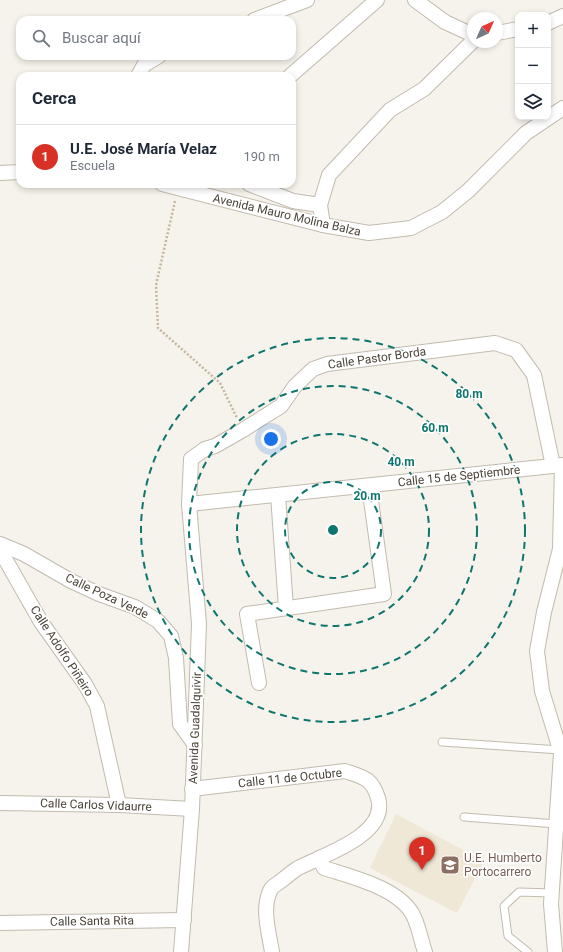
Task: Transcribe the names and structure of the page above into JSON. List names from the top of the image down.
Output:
{
  "streets": {
    "street": [
      "Avenida Mauro Molina Balza",
      "Calle Pastor Borda",
      "Calle 15 de Septiembre",
      "Calle Poza Verde",
      "Calle Adolfo Piñeiro",
      "Avenida Guadalquivir",
      "Calle 11 de Octubre",
      "Calle Carlos Vidaurre",
      "Calle Santa Rita"
    ]
  },
  "crossings": [
    ["Calle Pastor Borda", "Calle 15 de Septiembre"],
    ["Calle Pastor Borda", "Avenida Guadalquivir"],
    ["Calle 15 de Septiembre", "Avenida Guadalquivir"],
    ["Calle Poza Verde", "Avenida Guadalquivir"],
    ["Calle Adolfo Piñeiro", "Calle Carlos Vidaurre"],
    ["Avenida Guadalquivir", "Calle 11 de Octubre"],
    ["Avenida Guadalquivir", "Calle Carlos Vidaurre"],
    ["Avenida Guadalquivir", "Calle Santa Rita"]
  ],
  "places": {
    "school or university": ["U.E. Humberto Portocarrero"]
  },
  "north": "top right",
  "page": {
    "map_buttons": ["+", "−"],
    "search": "Buscar aquí",
    "heading": "Cerca",
    "list": [
      {
        "mark": "1",
        "name": "U.E. José María Velaz",
        "note": "Escuela",
        "value": "190 m"
      }
    ],
    "pins": "1"
  },
  "rings": [
    "80 m",
    "60 m",
    "40 m",
    "20 m"
  ]
}
